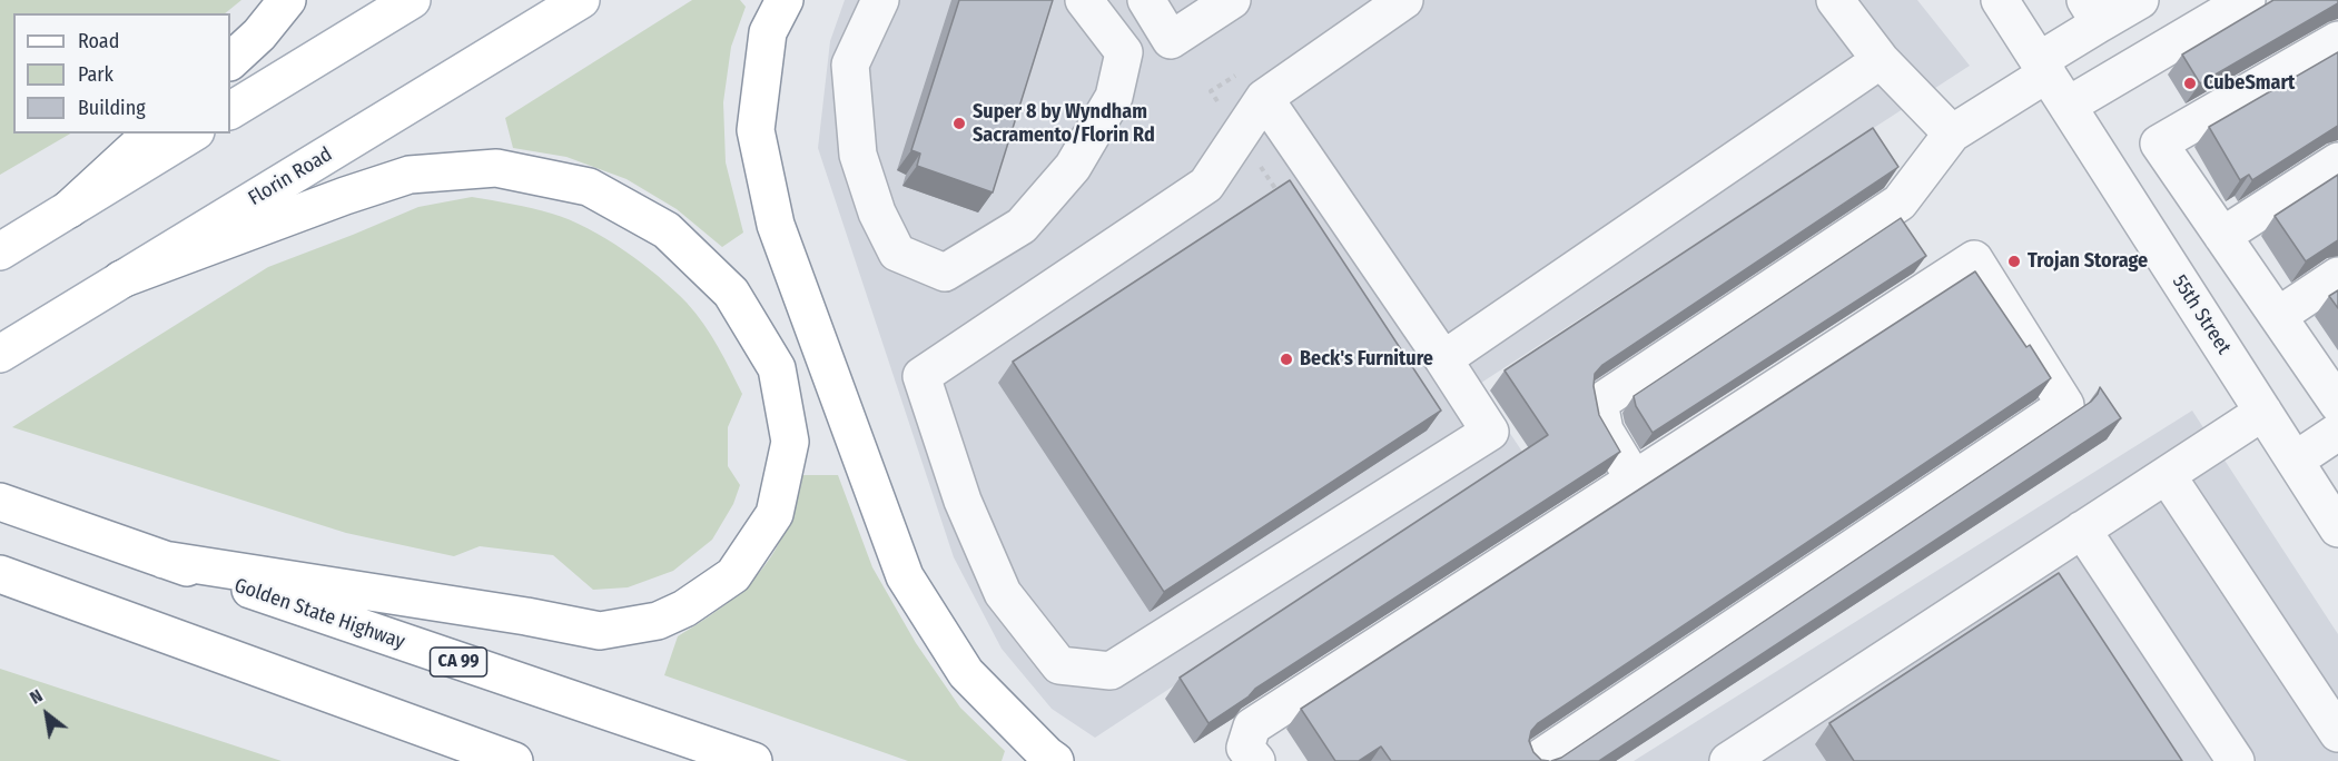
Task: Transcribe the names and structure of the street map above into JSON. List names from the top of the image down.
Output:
{
  "streets": {
    "main road": ["Florin Road", "Golden State Highway", "CA 99"],
    "street": ["55th Street"]
  },
  "places": [
    "CubeSmart",
    "Super 8 by Wyndham Sacramento/Florin Rd",
    "Trojan Storage",
    "Beck's Furniture"
  ],
  "legend": ["Road", "Park", "Building"],
  "north": "top left"
}
